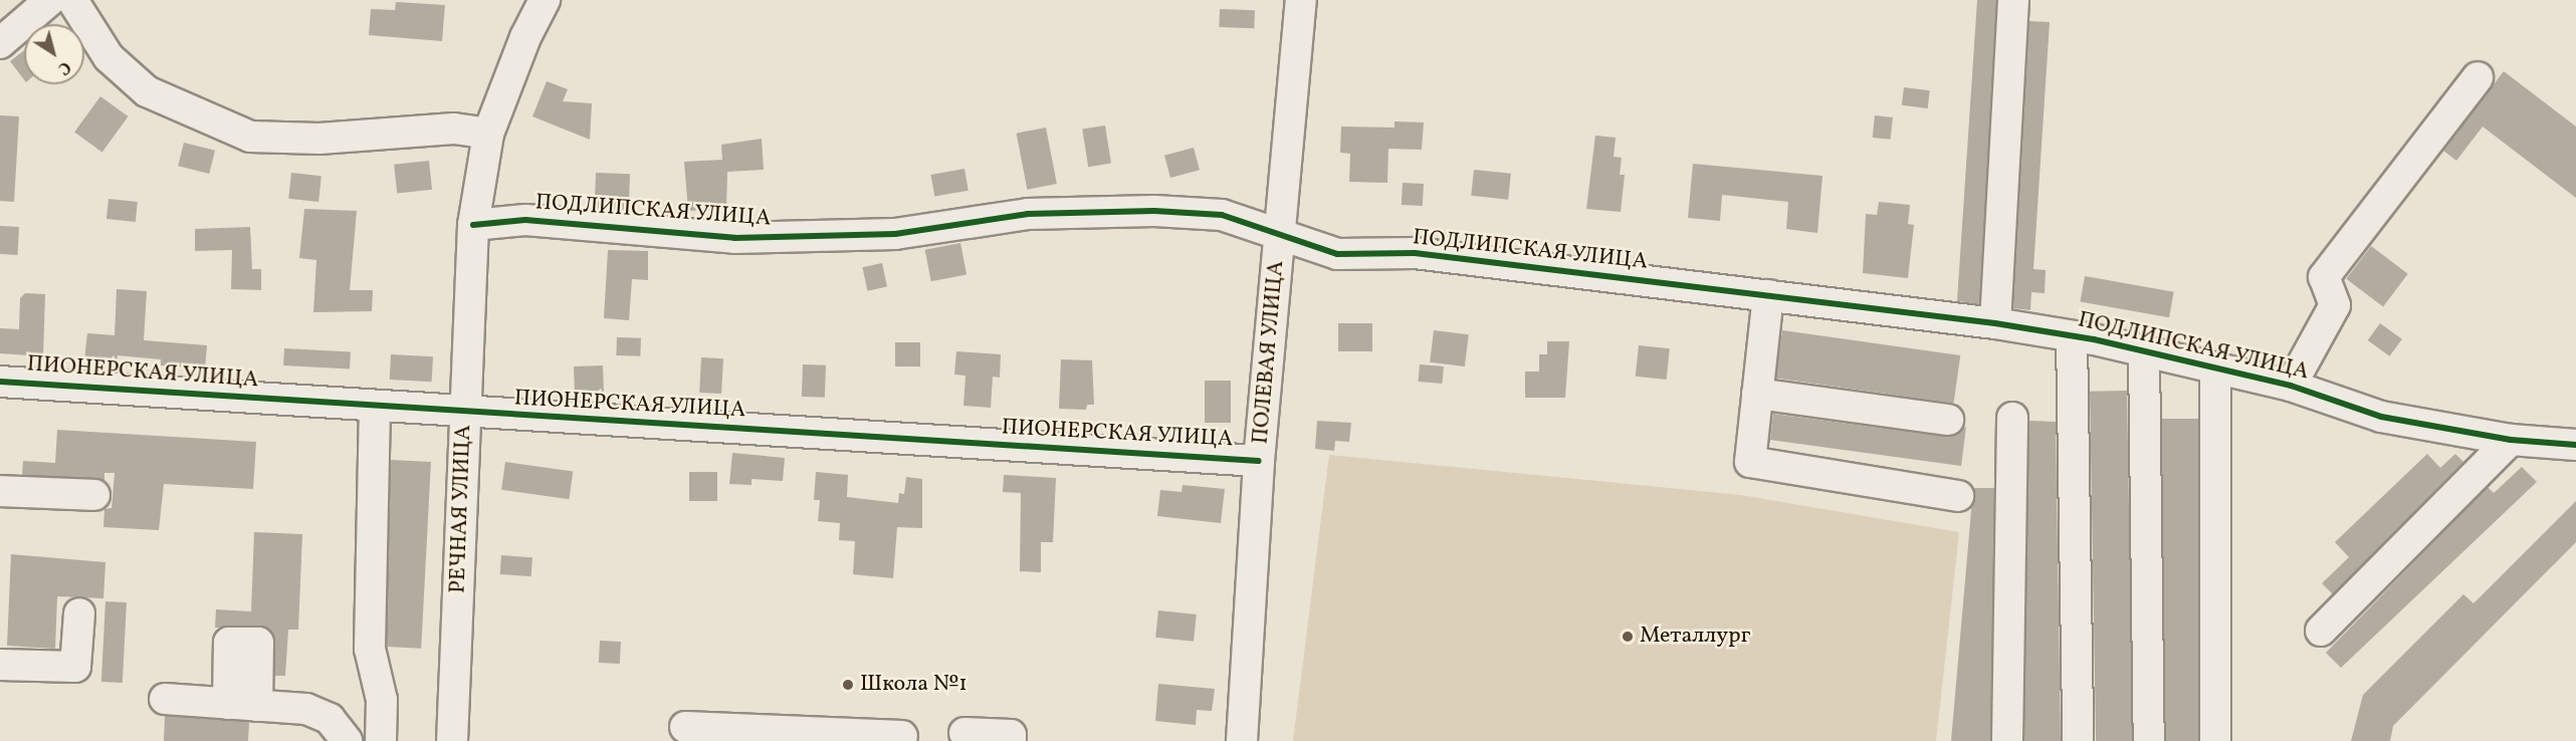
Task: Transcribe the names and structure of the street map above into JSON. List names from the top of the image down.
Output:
{
  "streets": {
    "street": [
      "ПОДЛИПСКАЯ УЛИЦА",
      "ПОЛЕВАЯ УЛИЦА",
      "ПИОНЕРСКАЯ УЛИЦА",
      "РЕЧНАЯ УЛИЦА"
    ]
  },
  "crossings": [
    ["ПОДЛИПСКАЯ УЛИЦА", "ПОЛЕВАЯ УЛИЦА"],
    ["ПОДЛИПСКАЯ УЛИЦА", "РЕЧНАЯ УЛИЦА"],
    ["ПОЛЕВАЯ УЛИЦА", "ПИОНЕРСКАЯ УЛИЦА"],
    ["ПИОНЕРСКАЯ УЛИЦА", "РЕЧНАЯ УЛИЦА"]
  ],
  "places": ["Металлург", "Школа №1"],
  "north": "bottom right"
}
